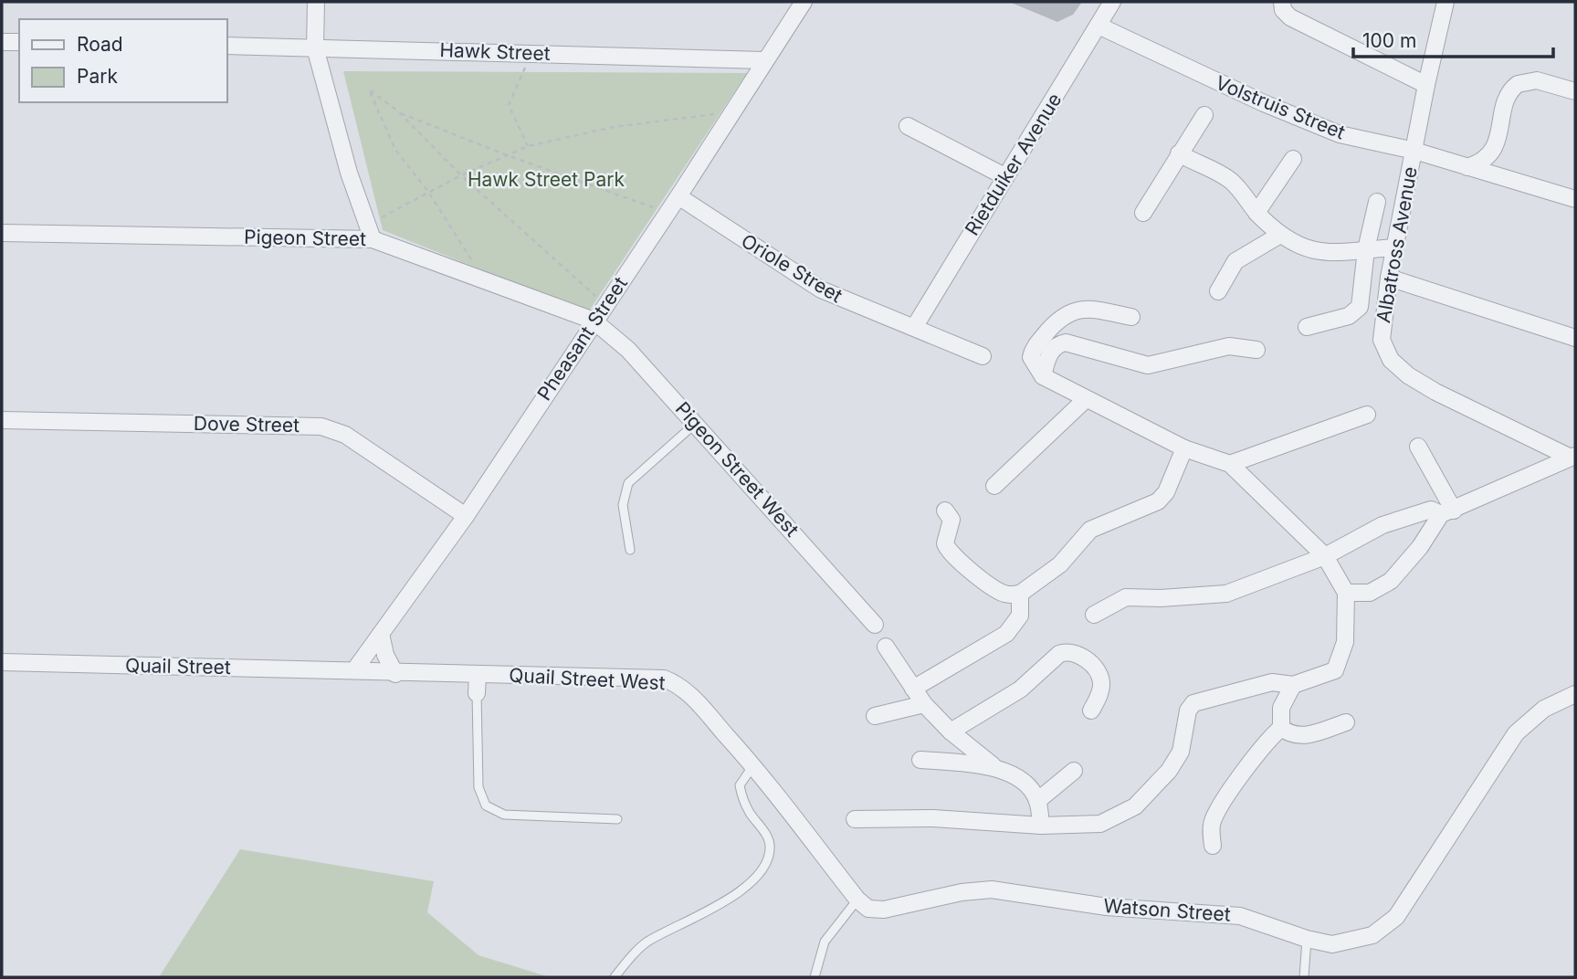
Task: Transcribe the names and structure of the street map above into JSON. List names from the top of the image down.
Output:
{
  "streets": {
    "street": [
      "Hawk Street",
      "Volstruis Street",
      "Rietduiker Avenue",
      "Pigeon Street",
      "Albatross Avenue",
      "Oriole Street",
      "Pheasant Street",
      "Dove Street",
      "Pigeon Street West",
      "Quail Street",
      "Quail Street West",
      "Watson Street"
    ]
  },
  "crossings": [
    ["Hawk Street", "Pheasant Street"],
    ["Volstruis Street", "Rietduiker Avenue"],
    ["Volstruis Street", "Albatross Avenue"],
    ["Rietduiker Avenue", "Oriole Street"],
    ["Pigeon Street", "Pheasant Street"],
    ["Pigeon Street", "Pigeon Street West"],
    ["Oriole Street", "Pheasant Street"],
    ["Pheasant Street", "Dove Street"],
    ["Pheasant Street", "Pigeon Street West"],
    ["Pheasant Street", "Quail Street"],
    ["Pheasant Street", "Quail Street West"],
    ["Quail Street", "Quail Street West"],
    ["Quail Street West", "Watson Street"]
  ],
  "parks": ["Hawk Street Park"],
  "legend": ["Road", "Park"],
  "scale_bar": "100 m"
}
